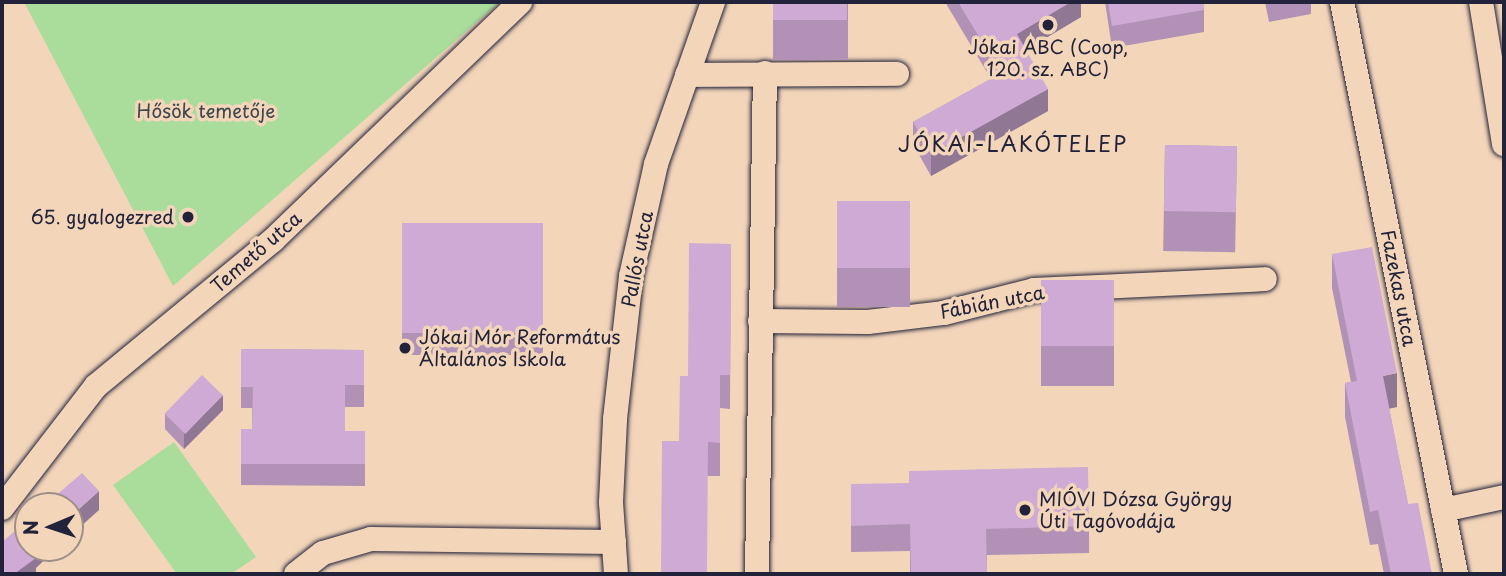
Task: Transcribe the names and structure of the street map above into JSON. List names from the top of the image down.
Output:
{
  "streets": {
    "street": [
      "Temető utca",
      "Pallós utca",
      "Fazekas utca",
      "Fábián utca"
    ]
  },
  "districts": ["JÓKAI-LAKÓTELEP"],
  "parks": ["Hősök temetője"],
  "places": [
    "Jókai ABC (Coop, 120. sz. ABC)",
    "65. gyalogezred",
    "Jókai Mór Református Általános Iskola",
    "MIÓVI Dózsa György Úti Tagóvodája"
  ],
  "north": "left"
}
